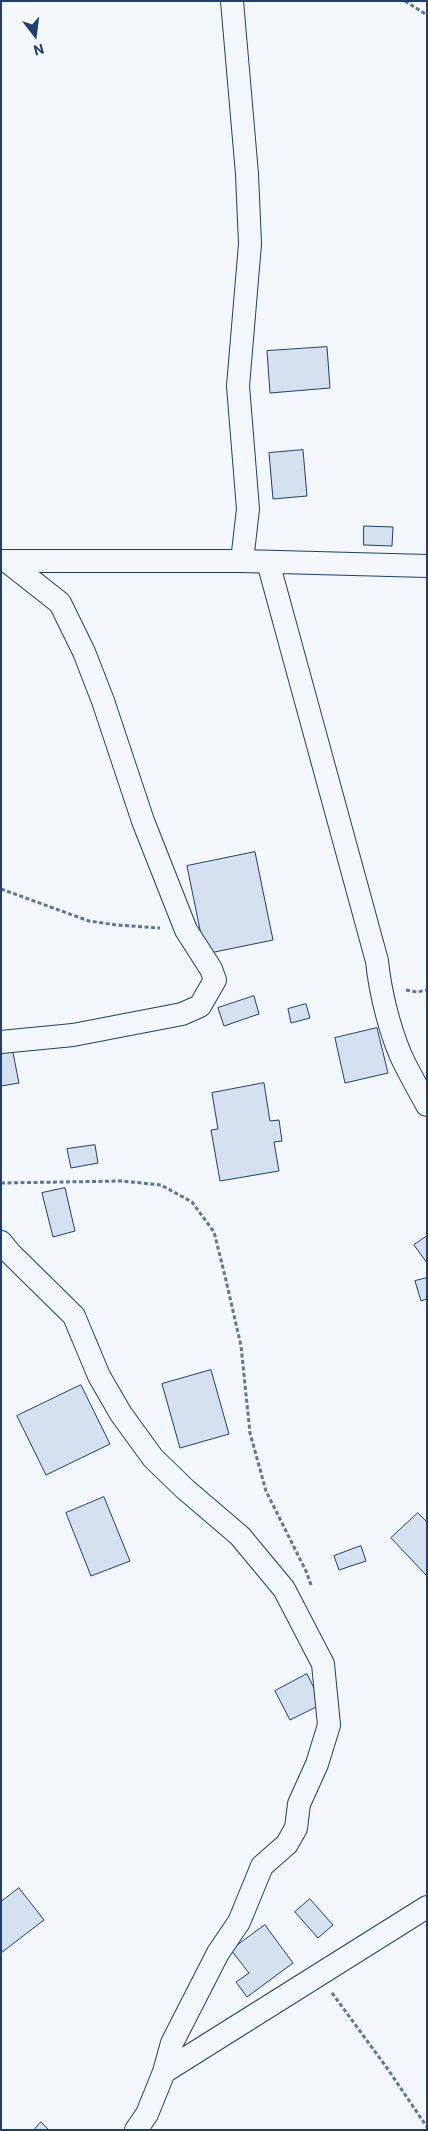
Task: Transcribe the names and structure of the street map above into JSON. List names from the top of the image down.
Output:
{
  "north": "bottom"
}
